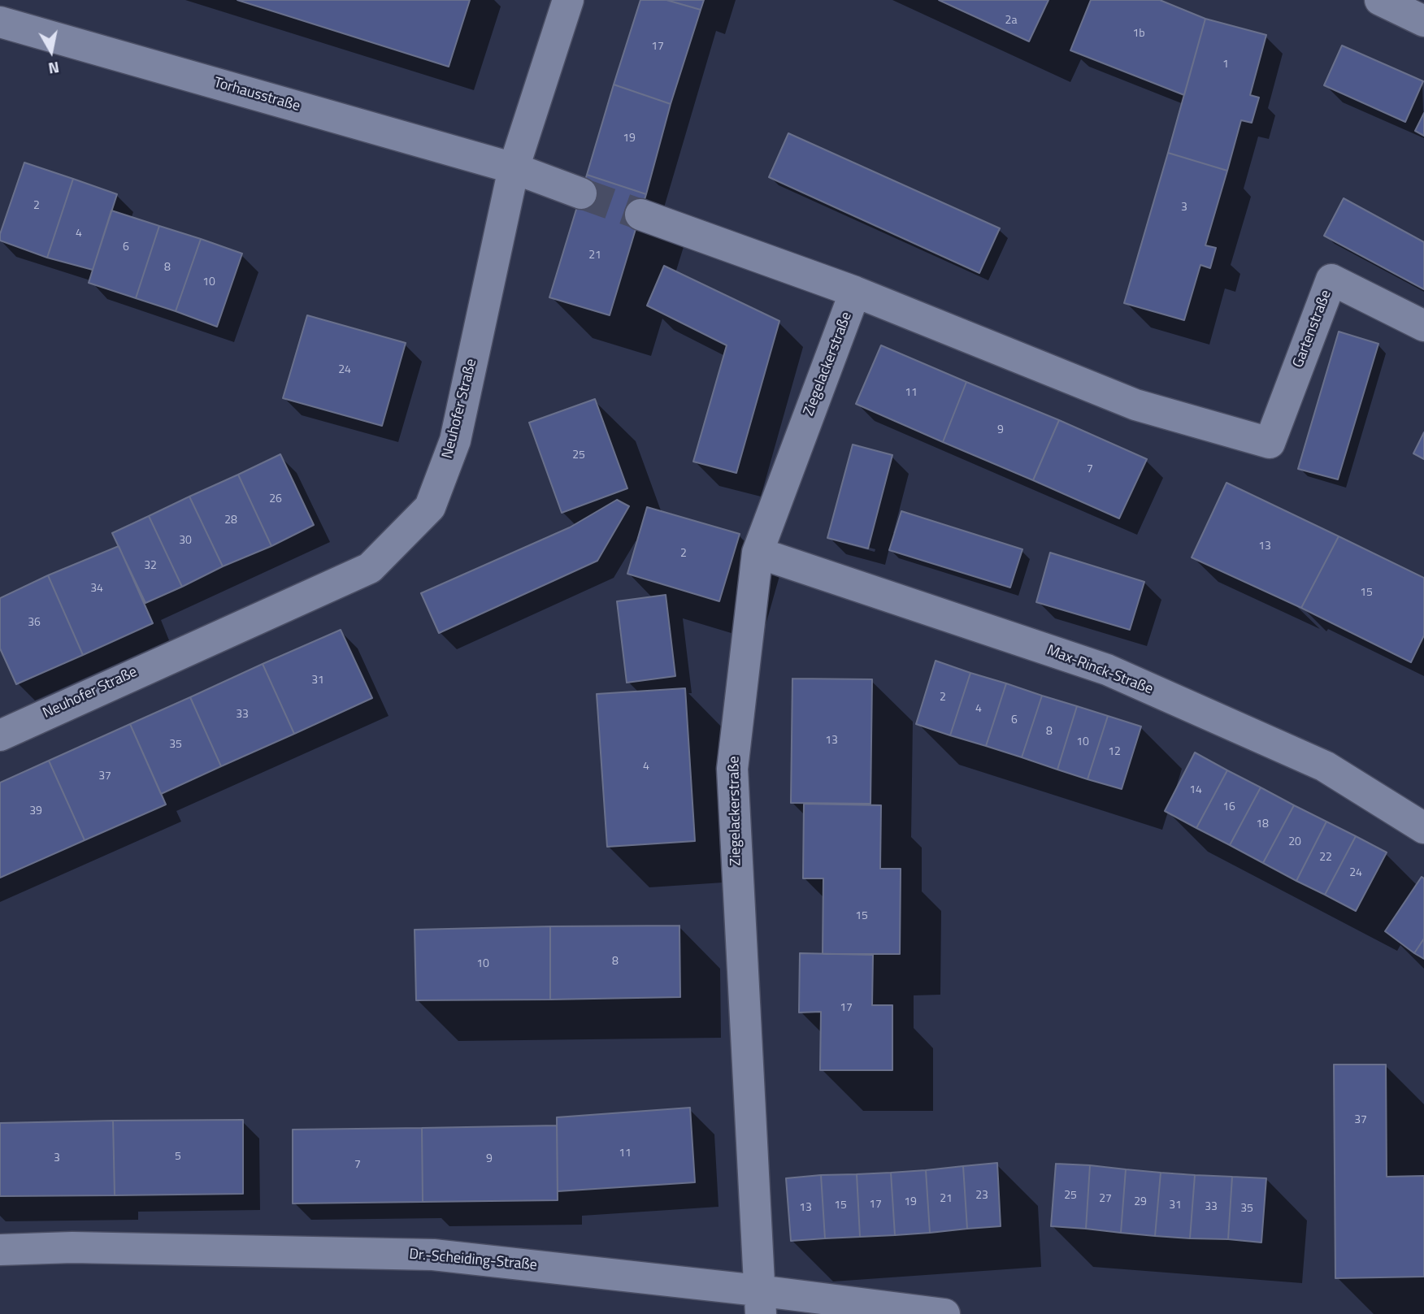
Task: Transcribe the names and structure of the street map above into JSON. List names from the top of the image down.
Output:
{
  "streets": {
    "street": [
      "Torhausstraße",
      "Gartenstraße",
      "Ziegelackerstraße",
      "Neuhofer Straße",
      "Max-Rinck-Straße",
      "Dr.-Scheiding-Straße"
    ]
  },
  "crossings": [
    ["Torhausstraße", "Neuhofer Straße"],
    ["Gartenstraße", "Ziegelackerstraße"],
    ["Ziegelackerstraße", "Max-Rinck-Straße"],
    ["Ziegelackerstraße", "Dr.-Scheiding-Straße"]
  ],
  "house_numbers": [
    "2a",
    "1b",
    "17",
    "1",
    "19",
    "2",
    "3",
    "4",
    "6",
    "21",
    "8",
    "10",
    "24",
    "11",
    "9",
    "25",
    "7",
    "26",
    "28",
    "30",
    "13",
    "2",
    "32",
    "34",
    "15",
    "36",
    "31",
    "2",
    "4",
    "33",
    "6",
    "8",
    "13",
    "10",
    "35",
    "12",
    "4",
    "37",
    "14",
    "16",
    "39",
    "18",
    "20",
    "22",
    "24",
    "15",
    "8",
    "10",
    "17",
    "37",
    "11",
    "5",
    "3",
    "9",
    "7",
    "23",
    "25",
    "21",
    "27",
    "19",
    "29",
    "17",
    "15",
    "31",
    "33",
    "13",
    "35"
  ],
  "north": "bottom"
}
